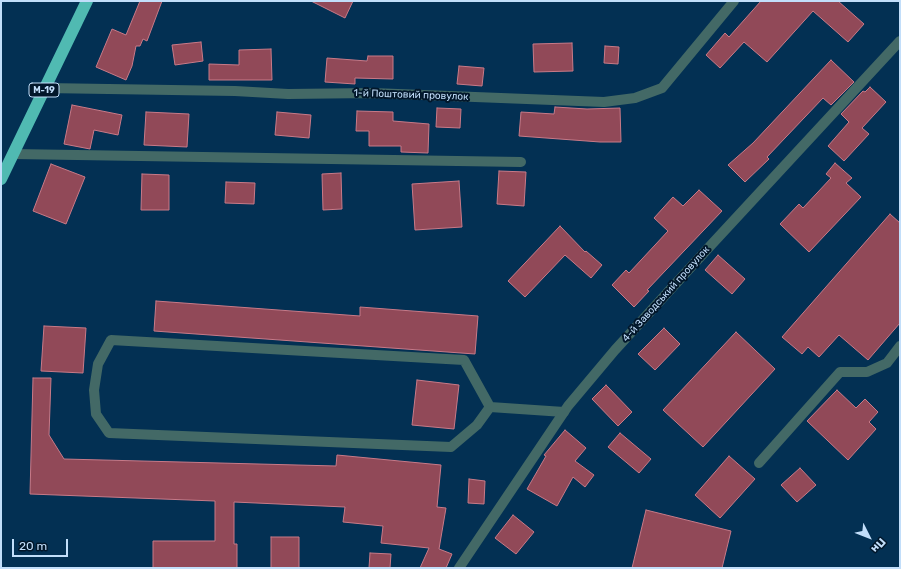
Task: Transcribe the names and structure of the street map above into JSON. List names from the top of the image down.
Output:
{
  "streets": {
    "highway": ["М-19"],
    "street": ["1-й Поштовий провулок", "4-й Заводський провулок"]
  },
  "crossings": [
    ["М-19", "1-й Поштовий провулок"]
  ],
  "scale_bar": "20 m",
  "north": "bottom right"
}
